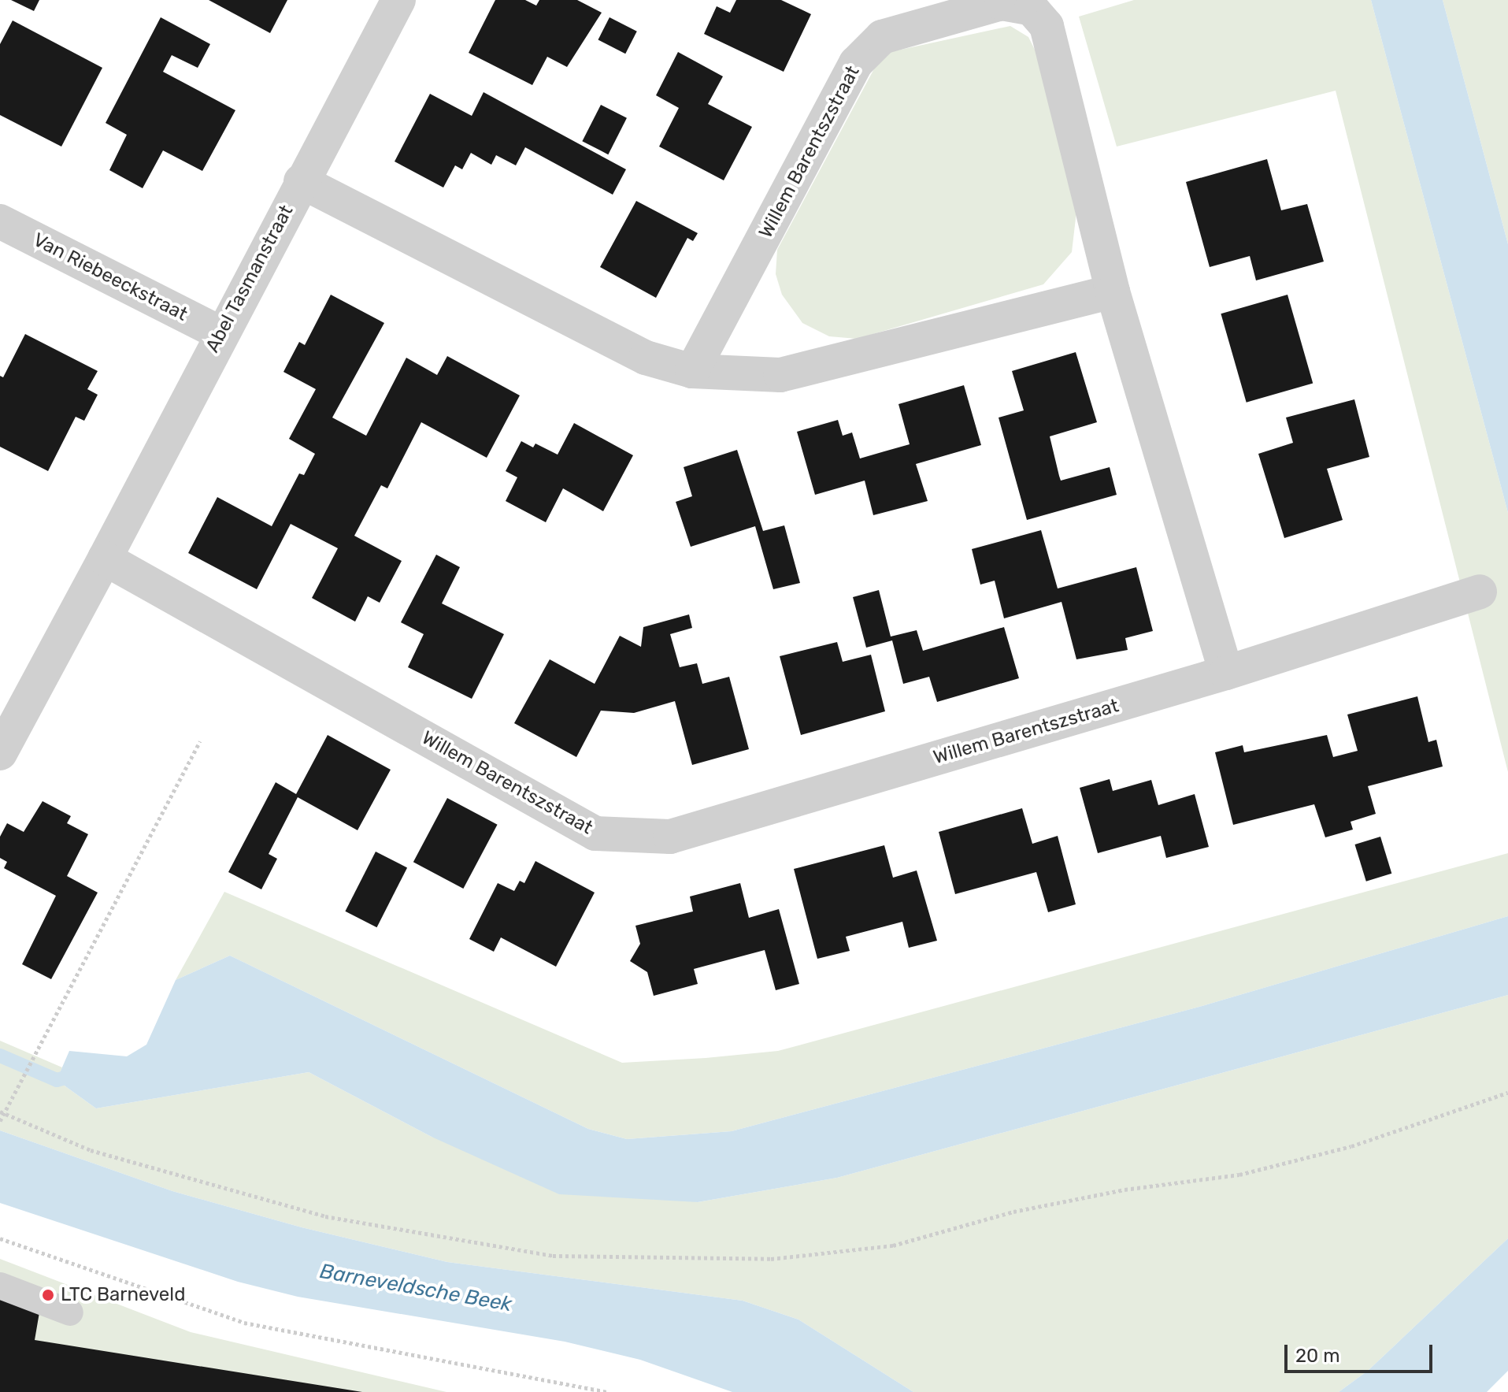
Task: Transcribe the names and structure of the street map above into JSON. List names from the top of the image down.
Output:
{
  "streets": {
    "street": ["Willem Barentszstraat", "Van Riebeeckstraat", "Abel Tasmanstraat"]
  },
  "crossings": [
    ["Willem Barentszstraat", "Abel Tasmanstraat"],
    ["Van Riebeeckstraat", "Abel Tasmanstraat"]
  ],
  "water": ["Barneveldsche Beek"],
  "places": ["LTC Barneveld"],
  "scale_bar": "20 m"
}
